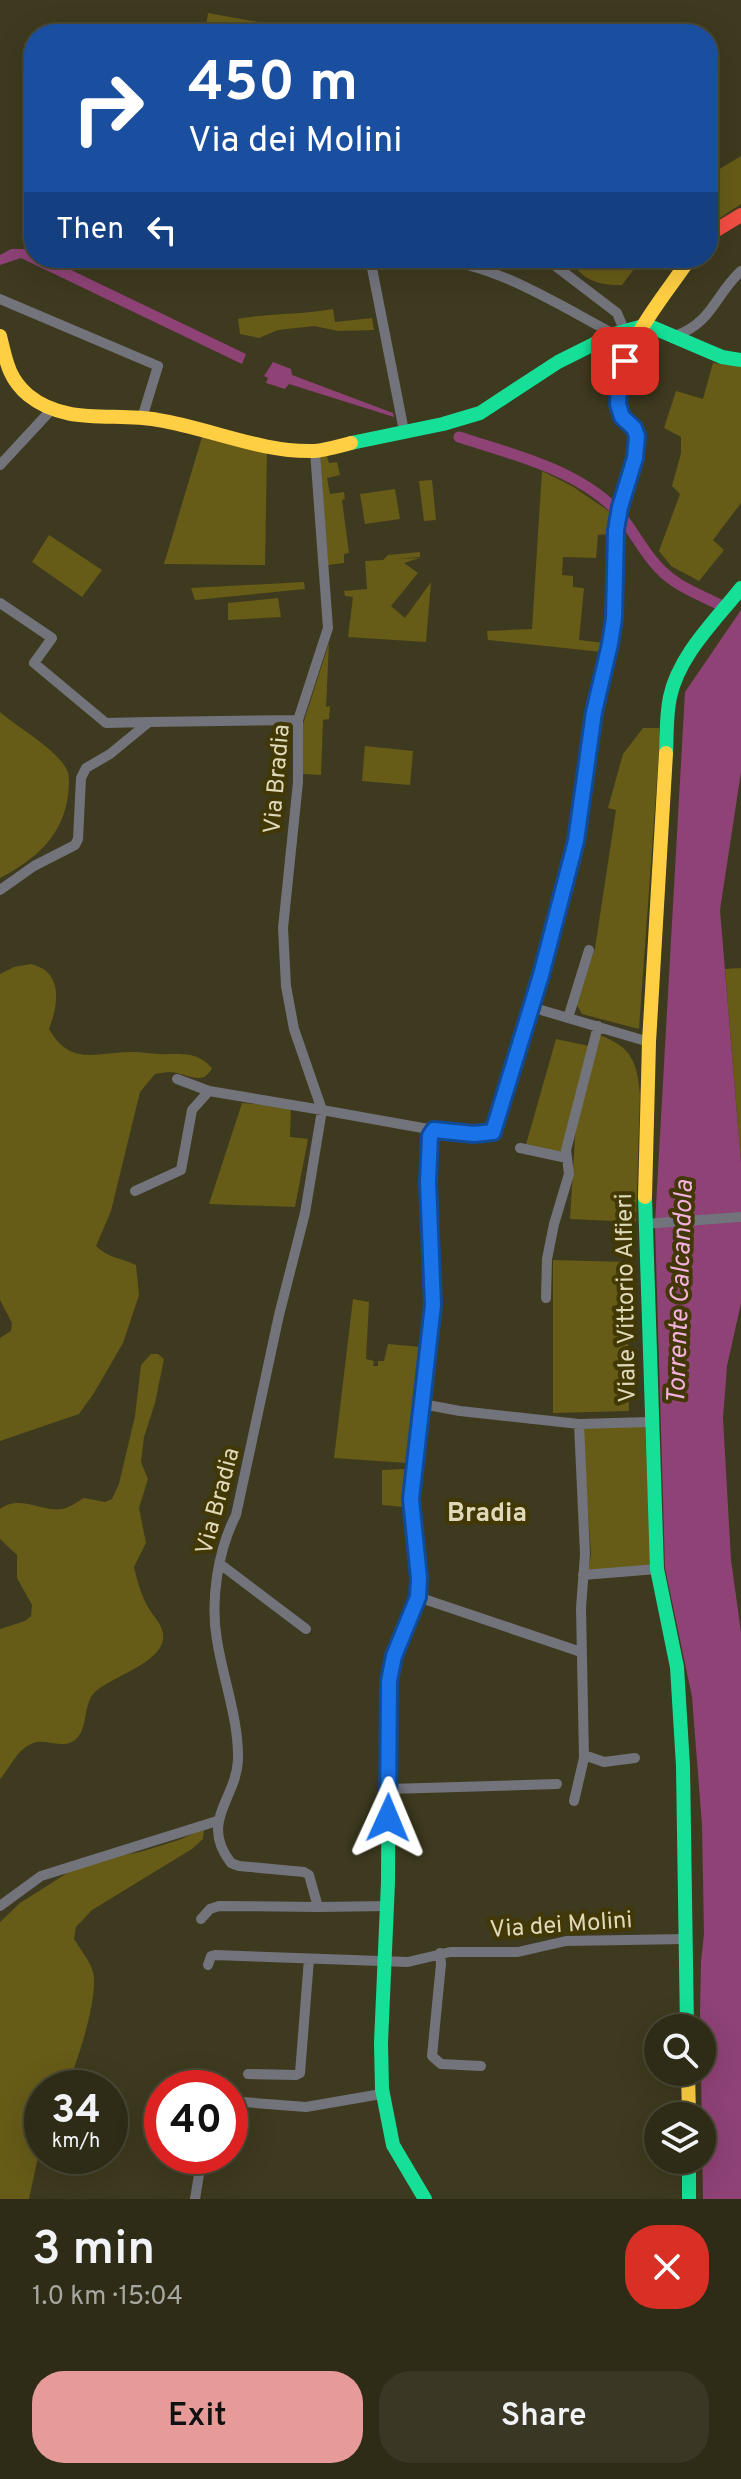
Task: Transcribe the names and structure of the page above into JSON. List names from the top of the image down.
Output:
{
  "streets": {
    "street": ["Via Bradia", "Viale Vittorio Alfieri", "Via dei Molini"]
  },
  "crossings": [
    ["Viale Vittorio Alfieri", "Via dei Molini"]
  ],
  "districts": ["Bradia"],
  "water": ["Torrente Calcandola"],
  "page": {
    "turn": ["450 m", "Via dei Molini"],
    "then": "Then",
    "speed": "34 km/h",
    "limit": "40",
    "heading": ["3 min", "1.0 km · 15:04"],
    "buttons": ["Exit", "Share"]
  }
}
